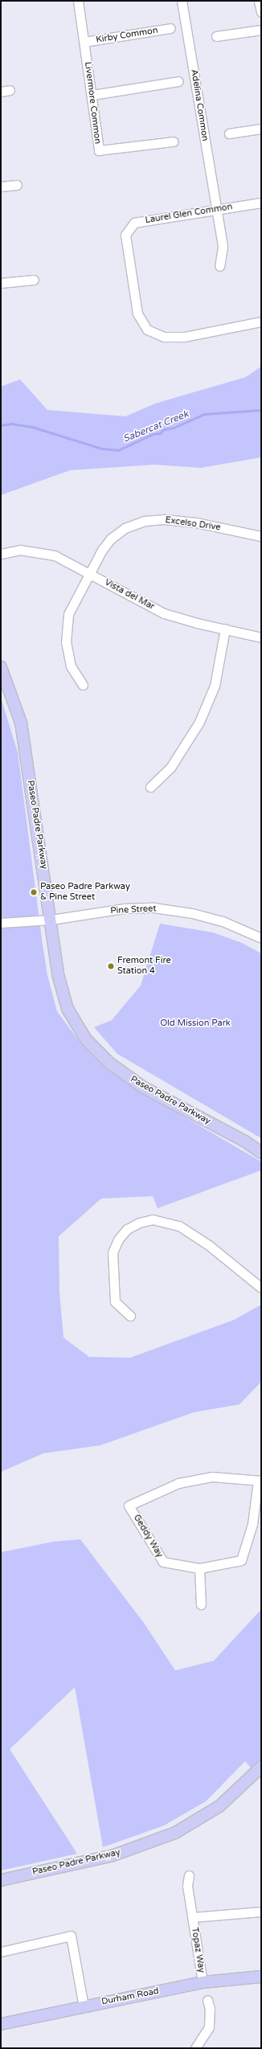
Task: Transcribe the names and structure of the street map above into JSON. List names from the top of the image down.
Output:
{
  "streets": {
    "main road": ["Paseo Padre Parkway", "Durham Road"],
    "street": [
      "Kirby Common",
      "Livermore Common",
      "Adelina Common",
      "Laurel Glen Common",
      "Excelso Drive",
      "Vista del Mar",
      "Pine Street",
      "Geddy Way",
      "Topaz Way"
    ]
  },
  "crossings": [
    ["Kirby Common", "Livermore Common"],
    ["Adelina Common", "Laurel Glen Common"],
    ["Excelso Drive", "Vista del Mar"],
    ["Paseo Padre Parkway", "Pine Street"],
    ["Topaz Way", "Durham Road"]
  ],
  "water": ["Sabercat Creek"],
  "parks": ["Old Mission Park"],
  "places": ["Paseo Padre Parkway & Pine Street", "Fremont Fire Station 4"]
}
